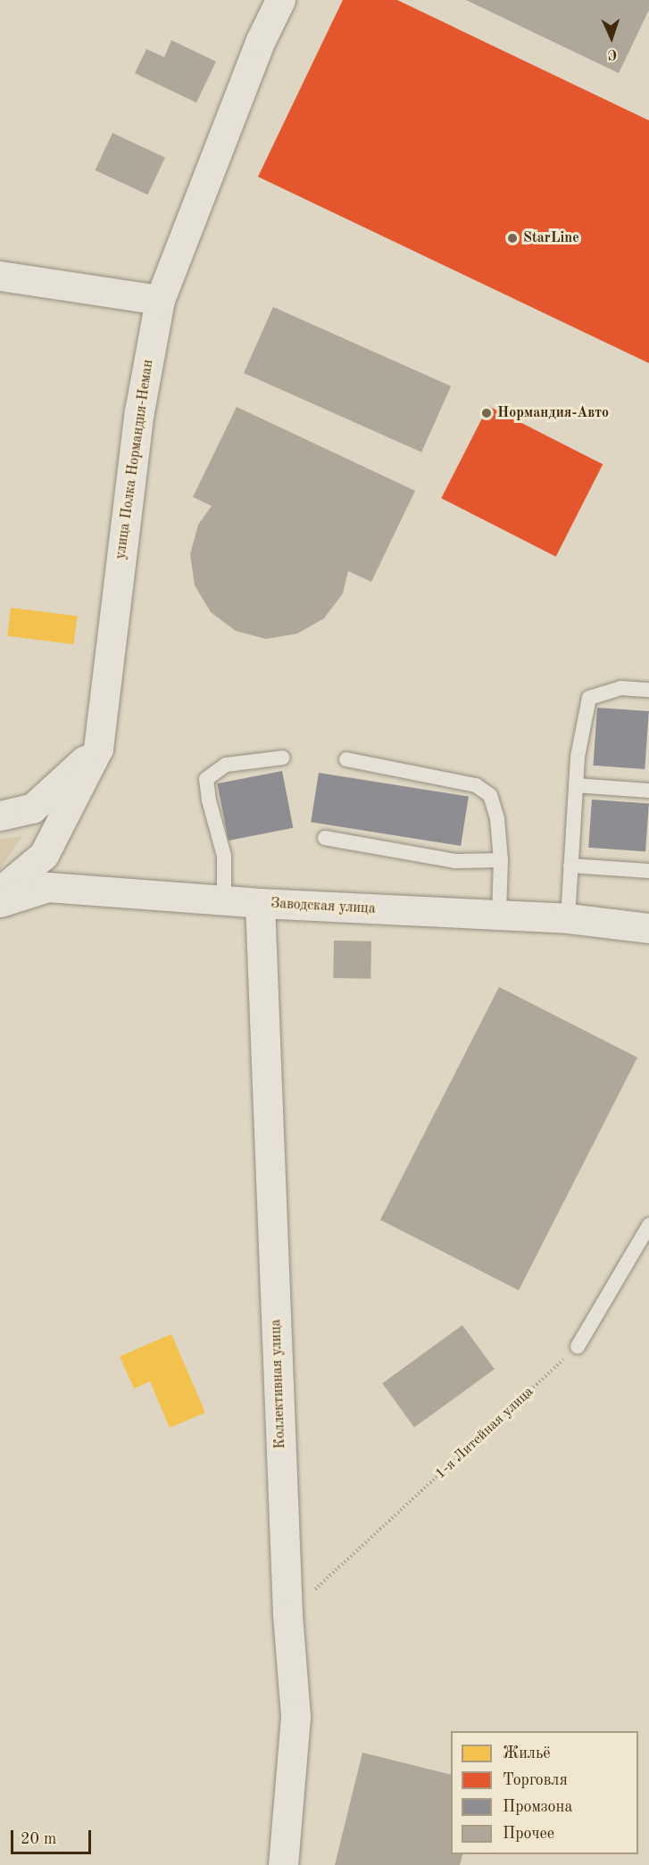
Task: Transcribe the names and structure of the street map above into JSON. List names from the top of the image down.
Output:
{
  "streets": {
    "street": ["улица Полка Нормандия-Неман", "Заводская улица", "Коллективная улица"],
    "path": ["1-я Литейная улица"]
  },
  "crossings": [
    ["Заводская улица", "Коллективная улица"],
    ["Коллективная улица", "1-я Литейная улица"]
  ],
  "places": ["StarLine", "Нормандия-Авто"],
  "legend": [
    "Жильё",
    "Торговля",
    "Промзона",
    "Прочее"
  ],
  "scale_bar": "20 m",
  "north": "bottom"
}
